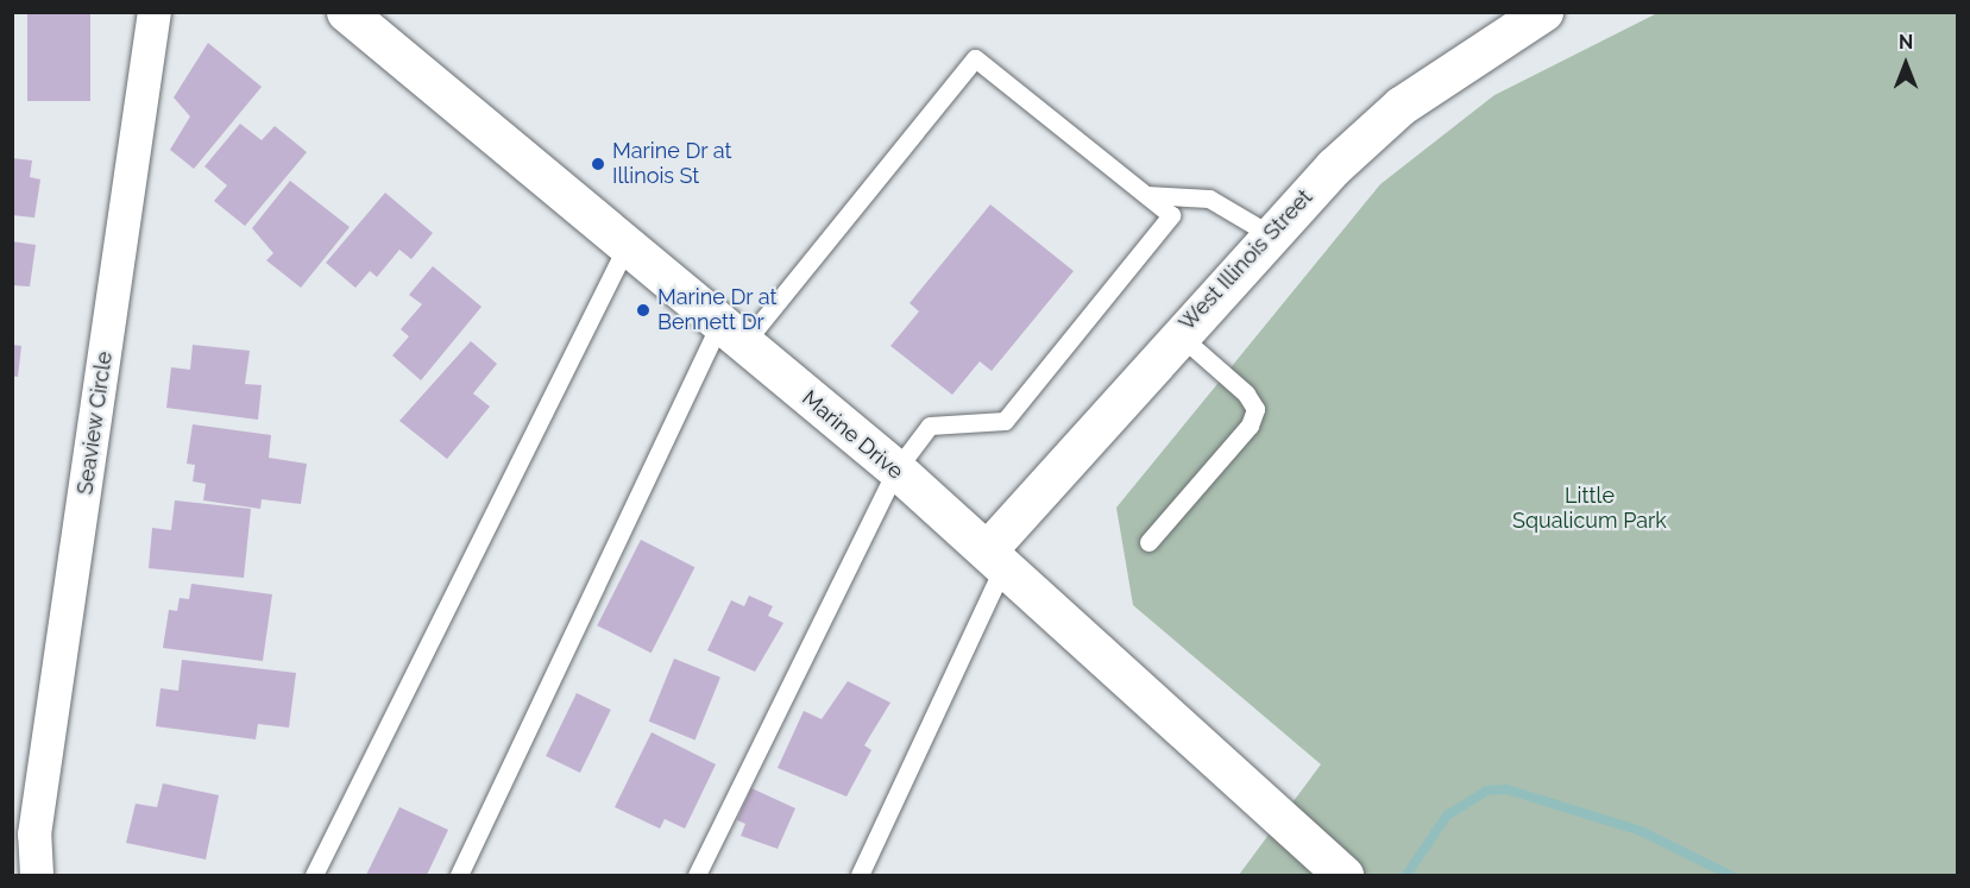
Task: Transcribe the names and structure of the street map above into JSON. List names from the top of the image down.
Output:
{
  "streets": {
    "main road": ["West Illinois Street", "Marine Drive"],
    "street": ["Seaview Circle"]
  },
  "crossings": [
    ["West Illinois Street", "Marine Drive"]
  ],
  "parks": ["Little Squalicum Park"],
  "places": ["Marine Dr at Illinois St", "Marine Dr at Bennett Dr"],
  "north": "top"
}
